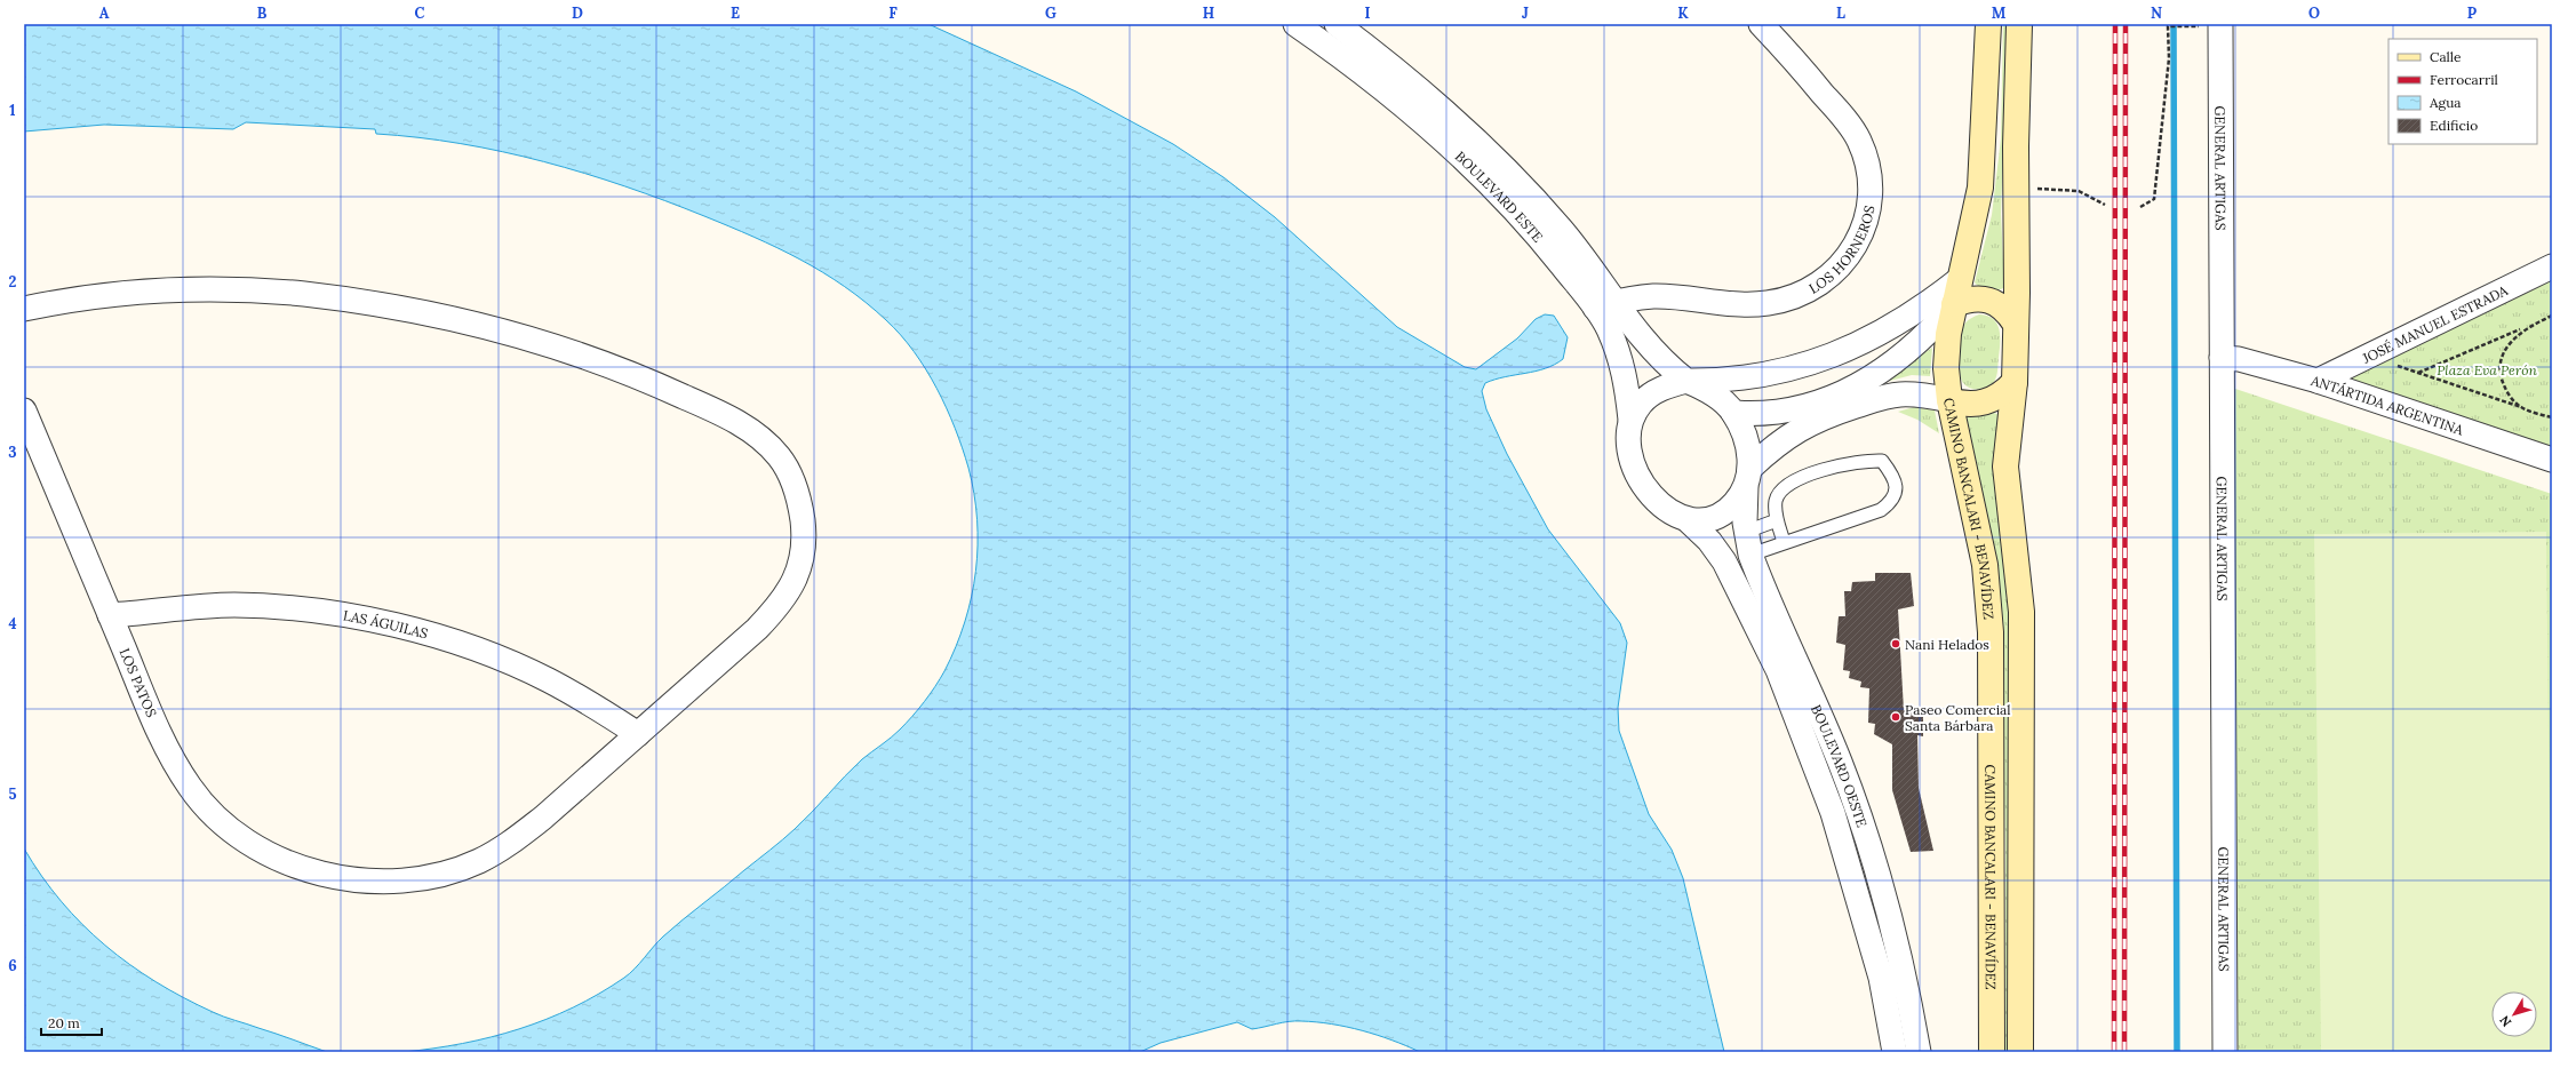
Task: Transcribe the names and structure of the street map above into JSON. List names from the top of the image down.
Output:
{
  "streets": {
    "main road": ["CAMINO BANCALARI - BENAVÍDEZ"],
    "street": [
      "GENERAL ARTIGAS",
      "BOULEVARD ESTE",
      "LOS HORNEROS",
      "JOSÉ MANUEL ESTRADA",
      "ANTÁRTIDA ARGENTINA",
      "LAS ÁGUILAS",
      "LOS PATOS",
      "BOULEVARD OESTE"
    ]
  },
  "crossings": [
    ["GENERAL ARTIGAS", "ANTÁRTIDA ARGENTINA"],
    ["BOULEVARD ESTE", "LOS HORNEROS"],
    ["BOULEVARD ESTE", "BOULEVARD OESTE"],
    ["JOSÉ MANUEL ESTRADA", "ANTÁRTIDA ARGENTINA"],
    ["LAS ÁGUILAS", "LOS PATOS"]
  ],
  "parks": ["Plaza Eva Perón"],
  "places": ["Nani Helados", "Paseo Comercial Santa Bárbara"],
  "legend": [
    "Calle",
    "Ferrocarril",
    "Agua",
    "Edificio"
  ],
  "scale_bar": "20 m",
  "north": "bottom left",
  "grid": {
    "columns": [
      "A",
      "B",
      "C",
      "D",
      "E",
      "F",
      "G",
      "H",
      "I",
      "J",
      "K",
      "L",
      "M",
      "N",
      "O",
      "P"
    ],
    "rows": [
      "1",
      "2",
      "3",
      "4",
      "5",
      "6"
    ]
  }
}
